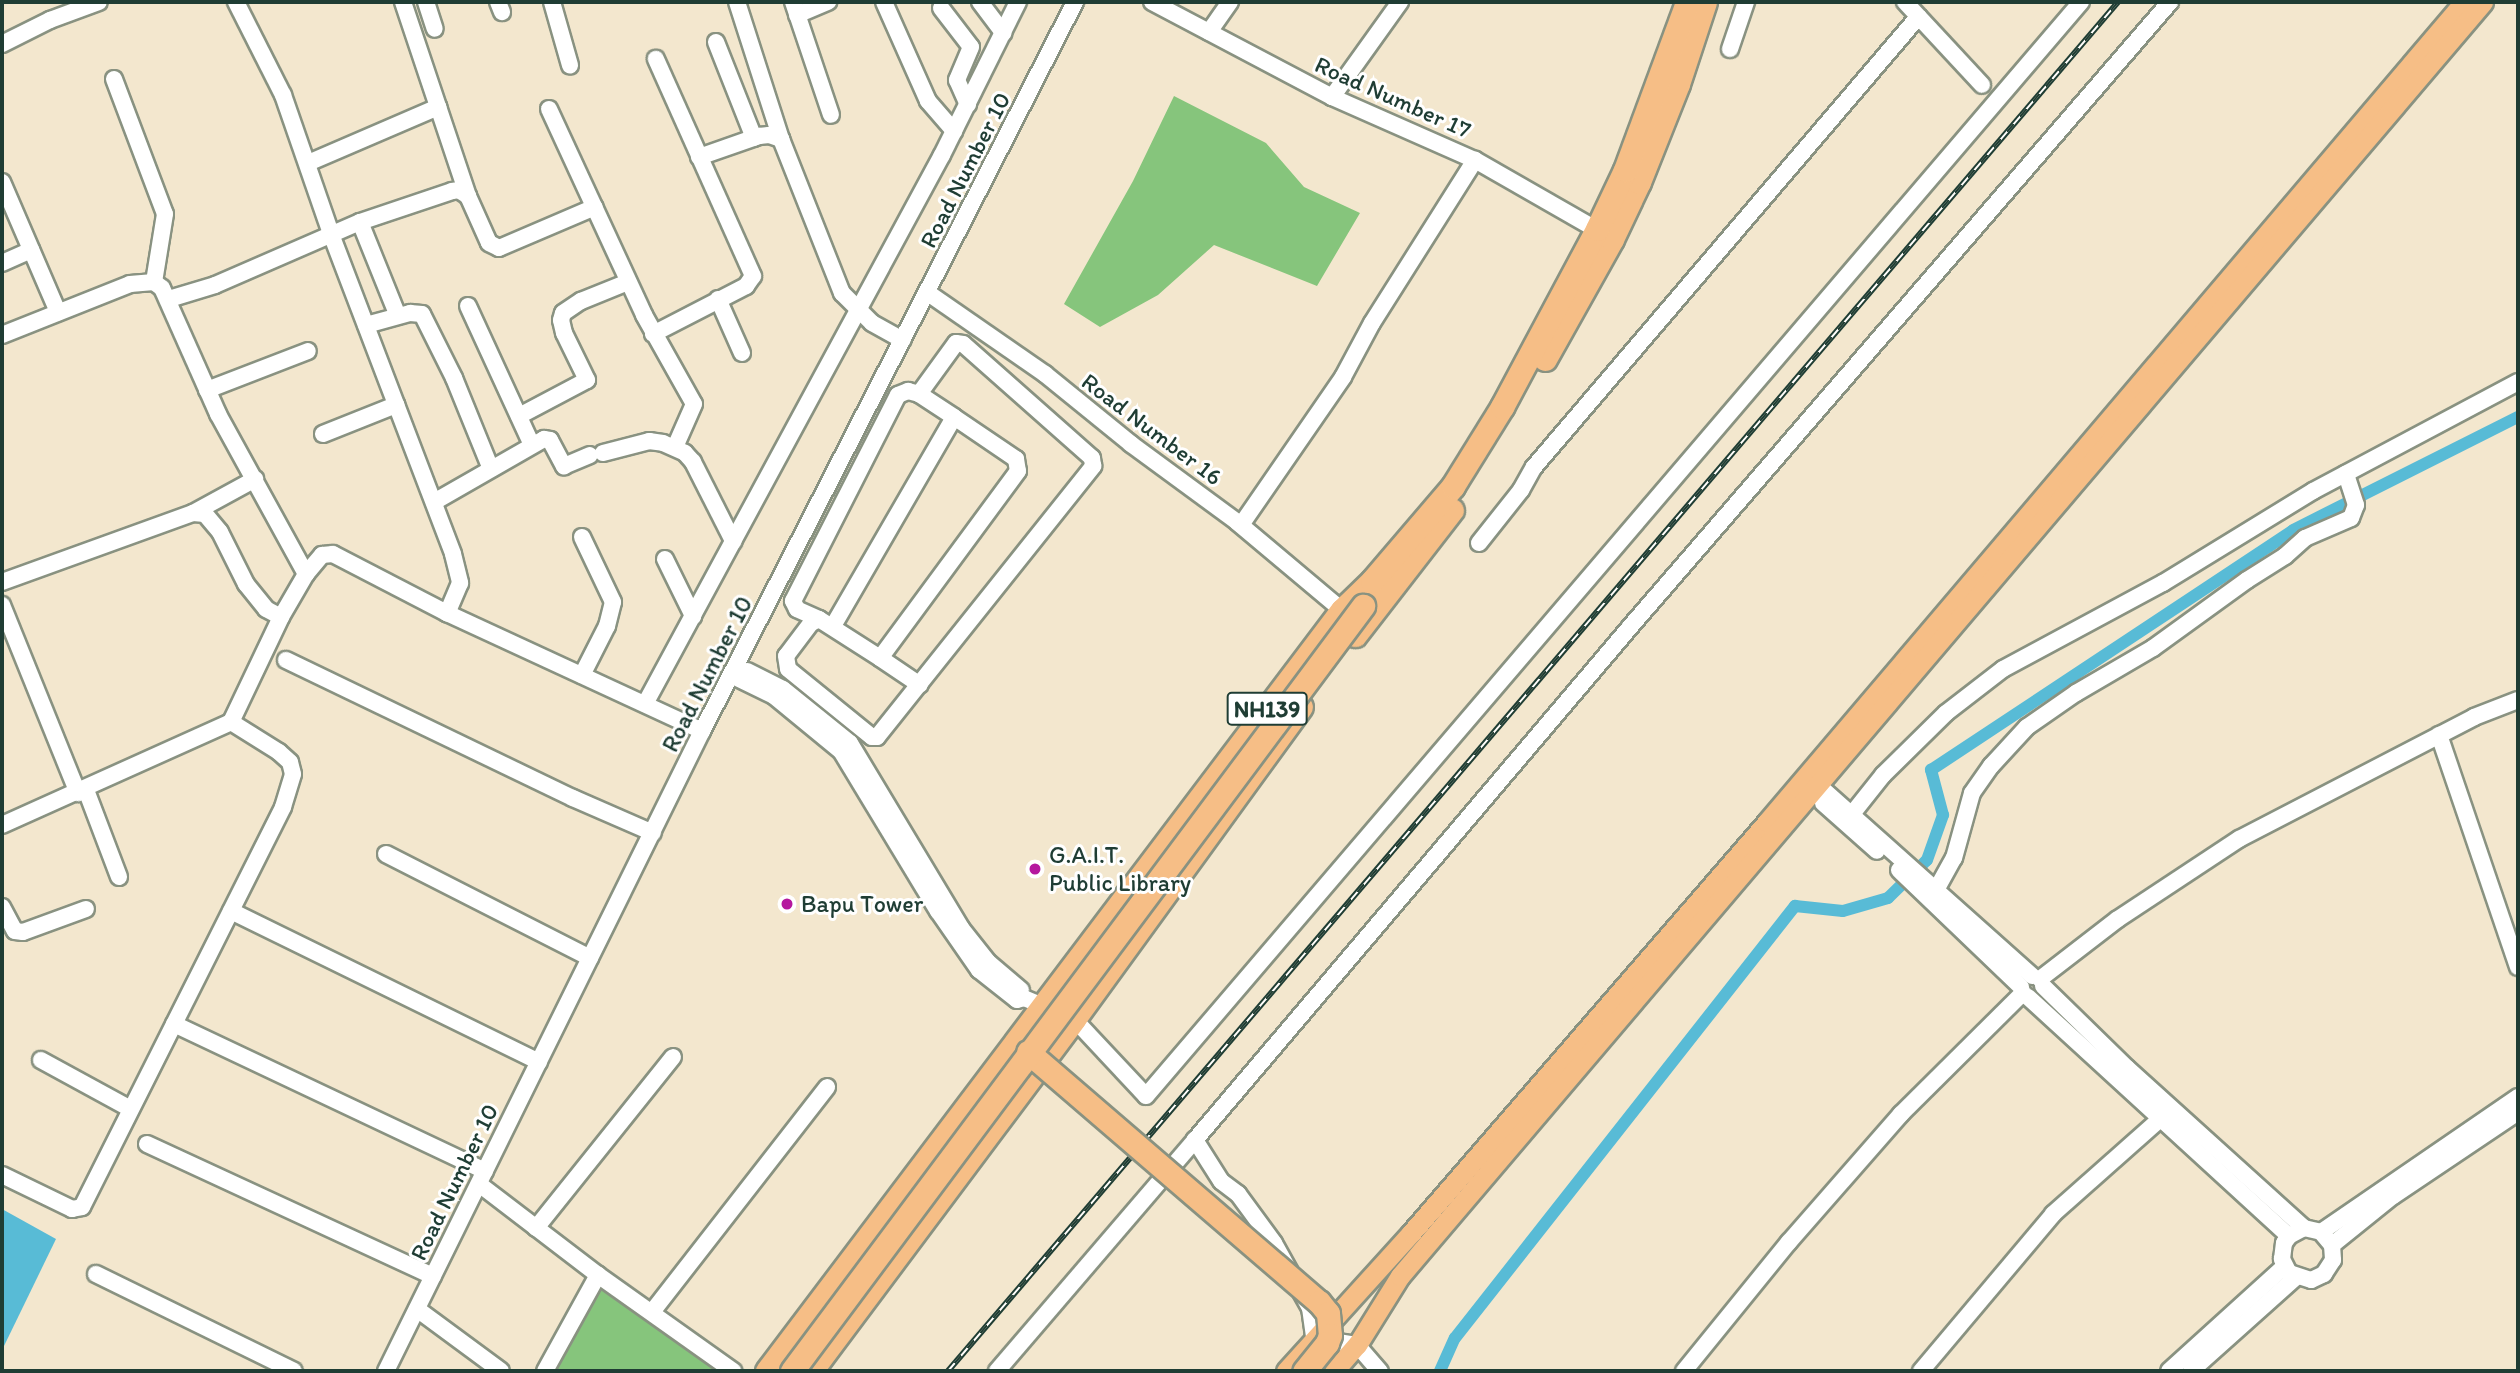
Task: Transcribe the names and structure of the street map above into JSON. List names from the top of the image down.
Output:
{
  "streets": {
    "highway": ["NH139"],
    "street": ["Road Number 17", "Road Number 10", "Road Number 16"]
  },
  "crossings": [
    ["Road Number 17", "NH139"],
    ["Road Number 10", "Road Number 16"],
    ["Road Number 16", "NH139"]
  ],
  "places": ["G.A.I.T. Public Library", "Bapu Tower"]
}
